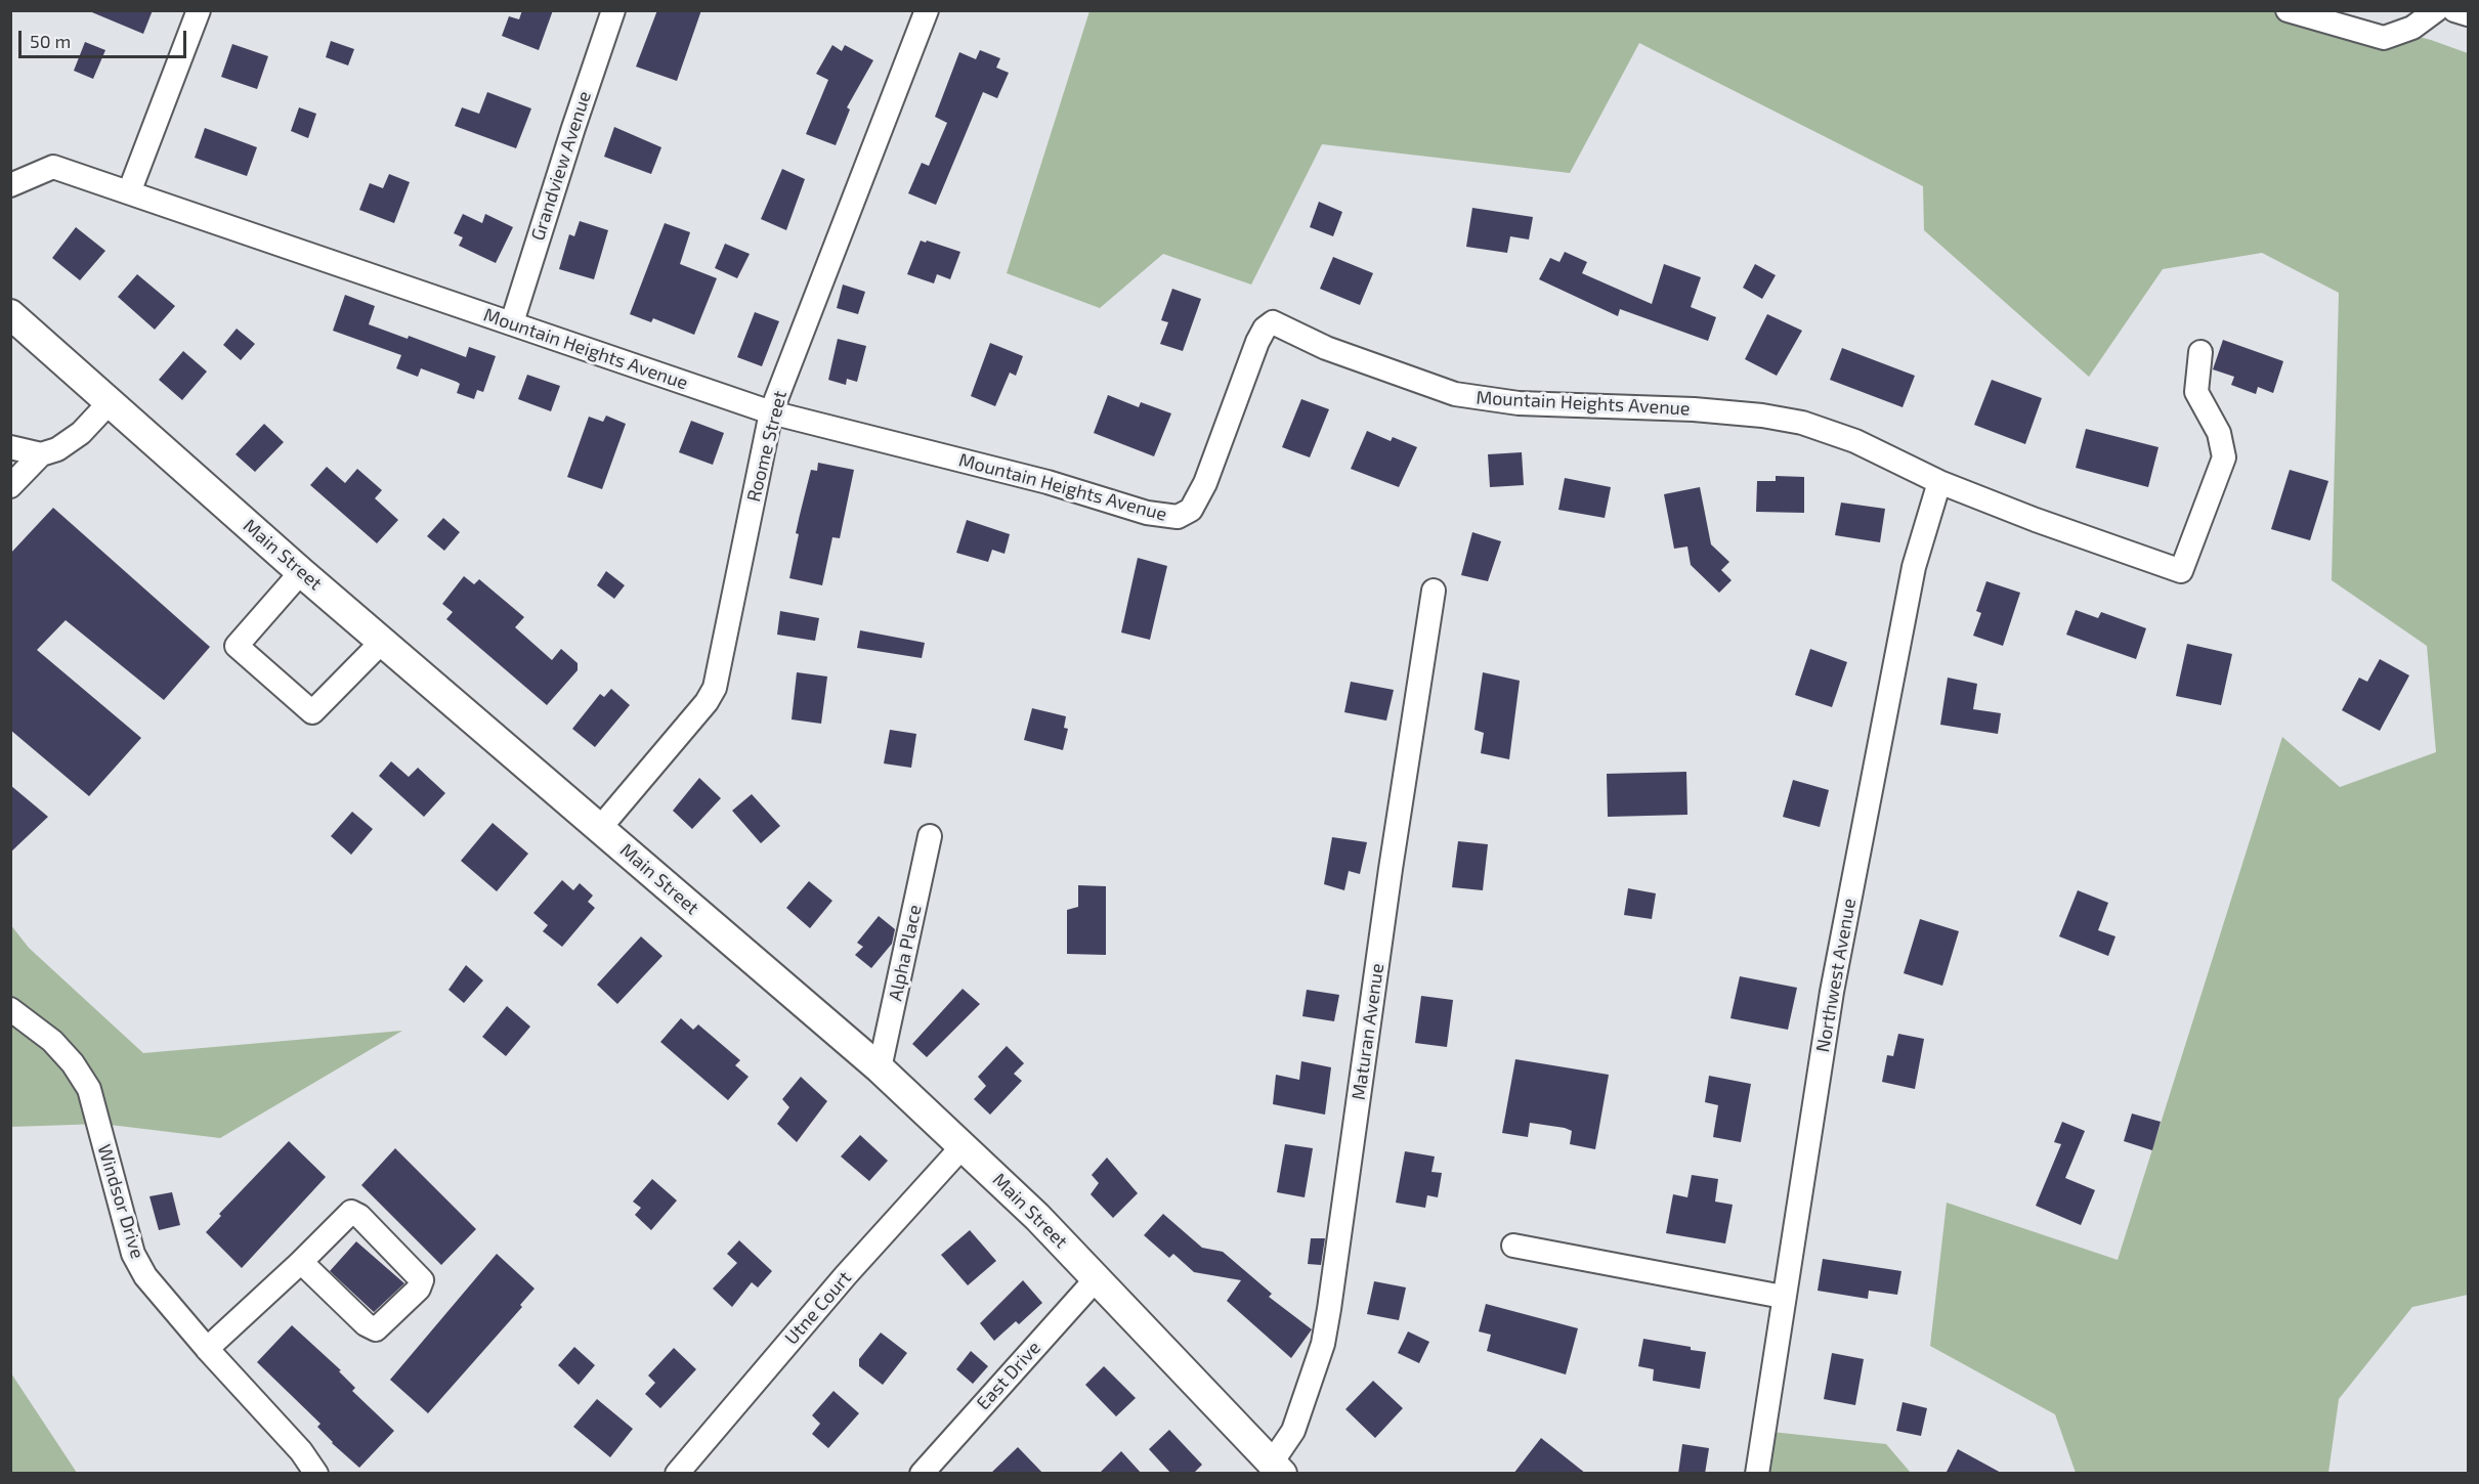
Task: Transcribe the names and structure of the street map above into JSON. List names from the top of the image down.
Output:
{
  "streets": {
    "main road": ["Main Street"],
    "street": [
      "Grandview Avenue",
      "Mountain Heights Avenue",
      "Roome Street",
      "Alpha Place",
      "Northwest Avenue",
      "Maturan Avenue",
      "Windsor Drive",
      "Utne Court",
      "East Drive"
    ]
  },
  "crossings": [
    ["Grandview Avenue", "Mountain Heights Avenue"],
    ["Mountain Heights Avenue", "Roome Street"],
    ["Mountain Heights Avenue", "Northwest Avenue"],
    ["Roome Street", "Main Street"],
    ["Main Street", "Alpha Place"],
    ["Main Street", "Maturan Avenue"],
    ["Main Street", "Utne Court"],
    ["Main Street", "East Drive"]
  ],
  "scale_bar": "50 m"
}
